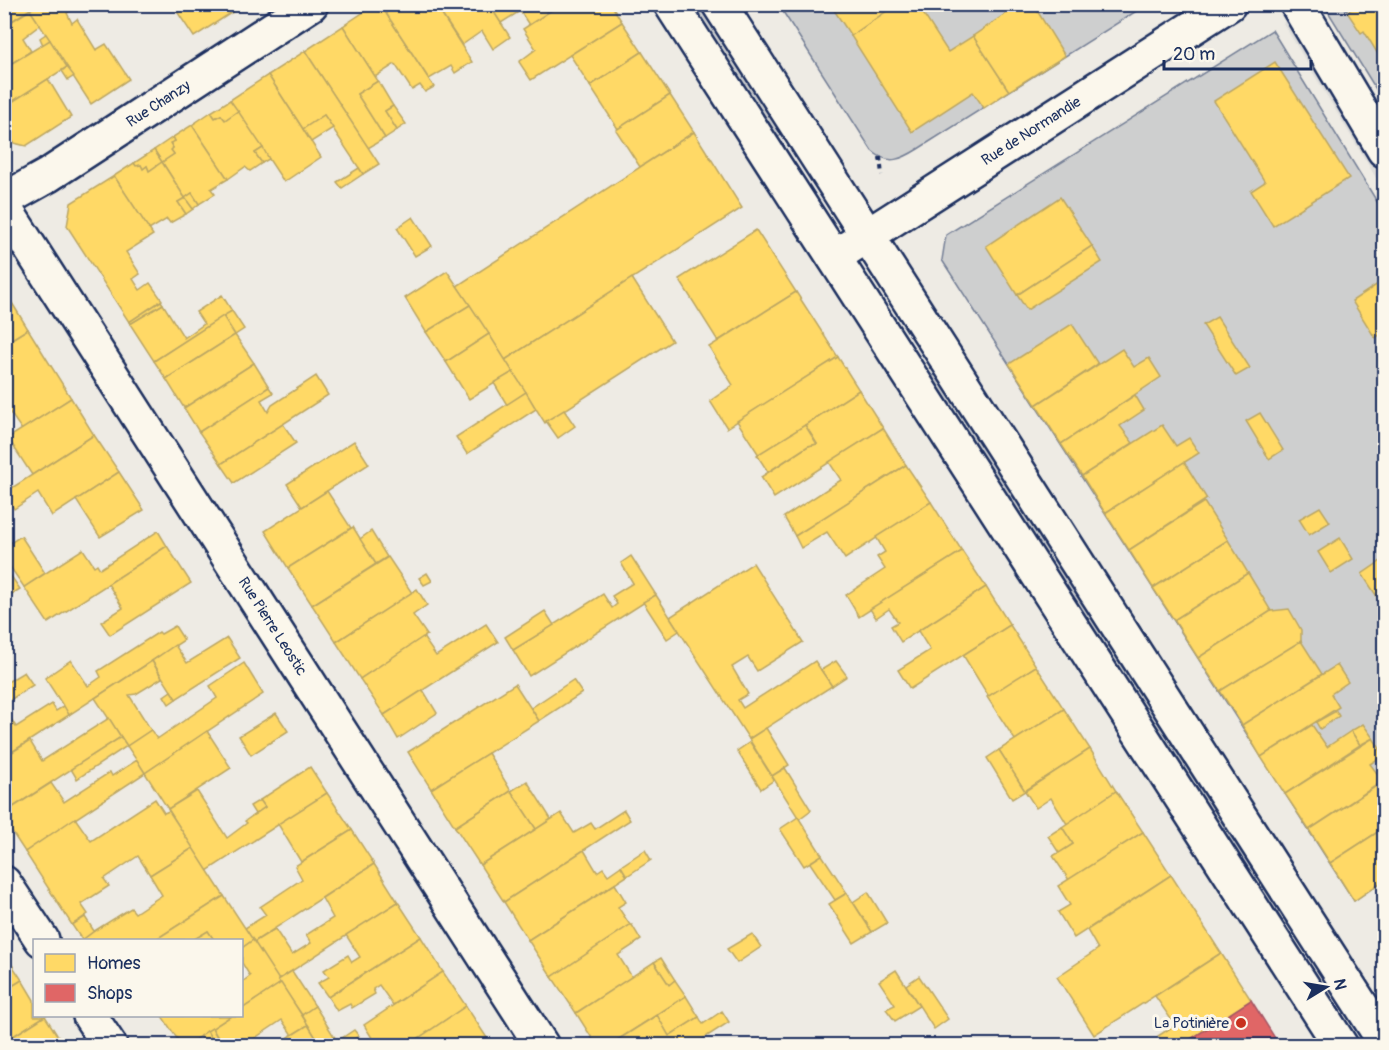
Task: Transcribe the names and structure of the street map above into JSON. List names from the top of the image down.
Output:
{
  "streets": {
    "main road": ["Rue Chanzy", "Rue de Normandie", "Rue Pierre Leostic"]
  },
  "places": ["La Potinière"],
  "legend": ["Homes", "Shops"],
  "scale_bar": "20 m",
  "north": "right"
}
